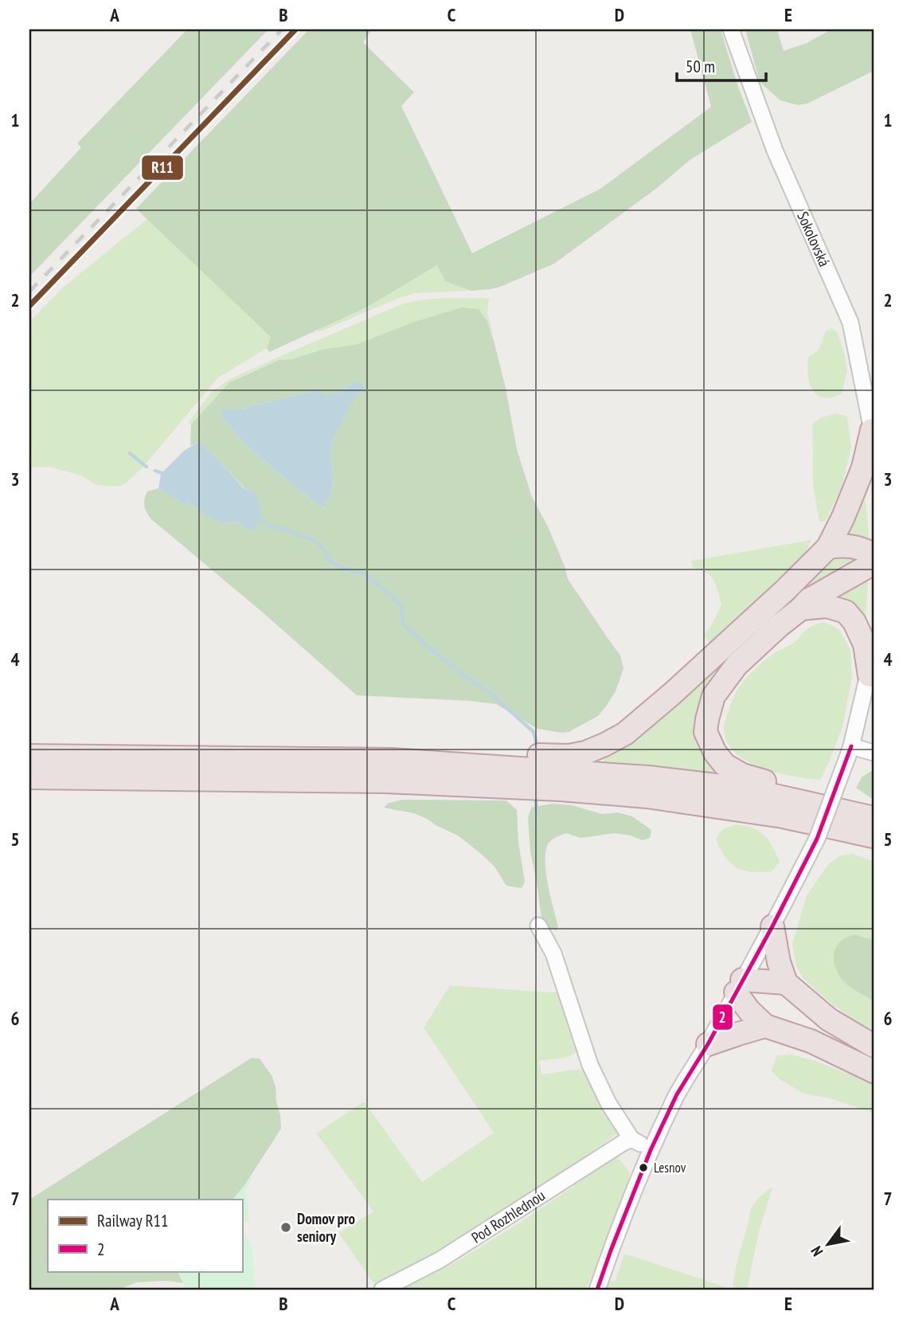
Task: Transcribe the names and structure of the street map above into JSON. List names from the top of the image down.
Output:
{
  "streets": {
    "street": ["Sokolovská", "Pod Rozhlednou"]
  },
  "places": ["Lesnov", "Domov pro seniory"],
  "lines": ["rail line R11", "transit line 2"],
  "legend": ["Railway R11", "2"],
  "scale_bar": "50 m",
  "north": "bottom left",
  "grid": {
    "columns": [
      "A",
      "B",
      "C",
      "D",
      "E"
    ],
    "rows": [
      "1",
      "2",
      "3",
      "4",
      "5",
      "6",
      "7"
    ]
  }
}
